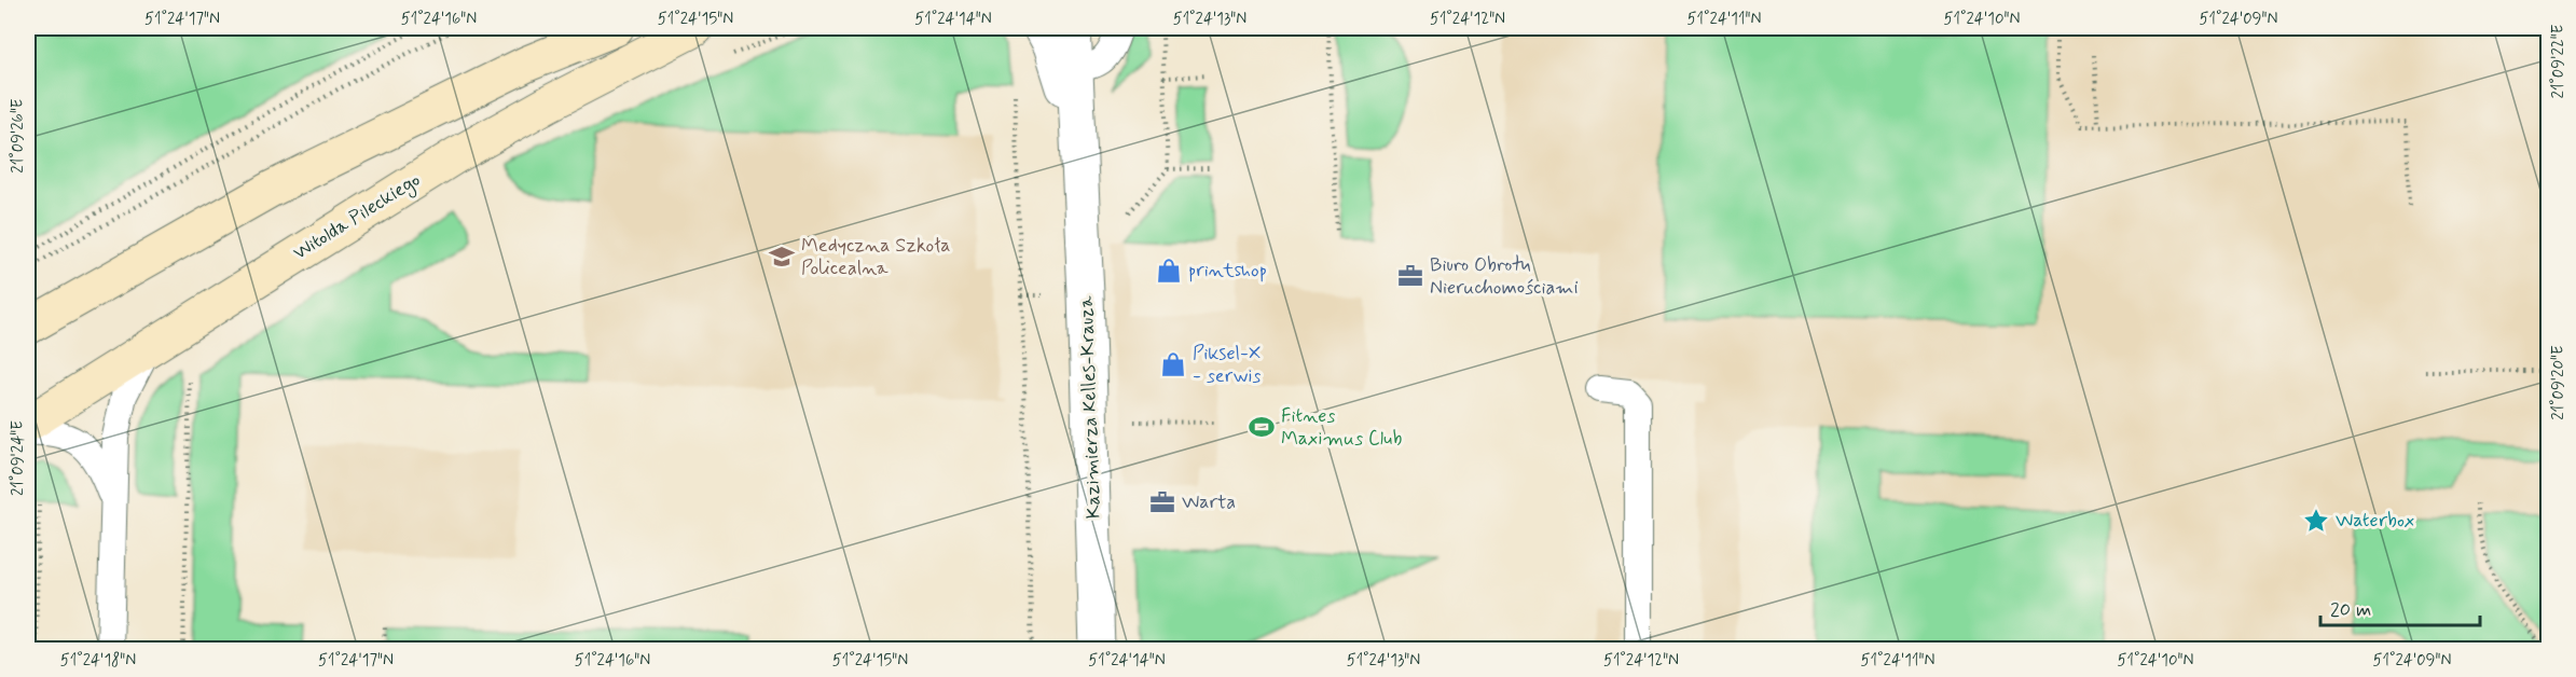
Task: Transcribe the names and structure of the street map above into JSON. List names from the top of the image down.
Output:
{
  "streets": {
    "street": ["Witolda Pileckiego", "Kazimierza Kelles-Krauza"]
  },
  "places": {
    "school or university": ["Medyczna Szkoła Policealna"],
    "shop": ["printshop", "Piksel-X - serwis"],
    "office": ["Biuro Obrotu Nieruchomościami", "Warta"],
    "sports": ["Fitnes Maximus Club"],
    "place": ["Waterbox"]
  },
  "scale_bar": "20 m",
  "coordinates": [
    "51°24'17\"N",
    "51°24'16\"N",
    "51°24'15\"N",
    "51°24'14\"N",
    "51°24'13\"N",
    "51°24'12\"N",
    "51°24'11\"N",
    "51°24'10\"N",
    "51°24'09\"N",
    "21°09'22\"E",
    "21°09'26\"E",
    "21°09'20\"E",
    "21°09'24\"E",
    "51°24'18\"N"
  ]
}
